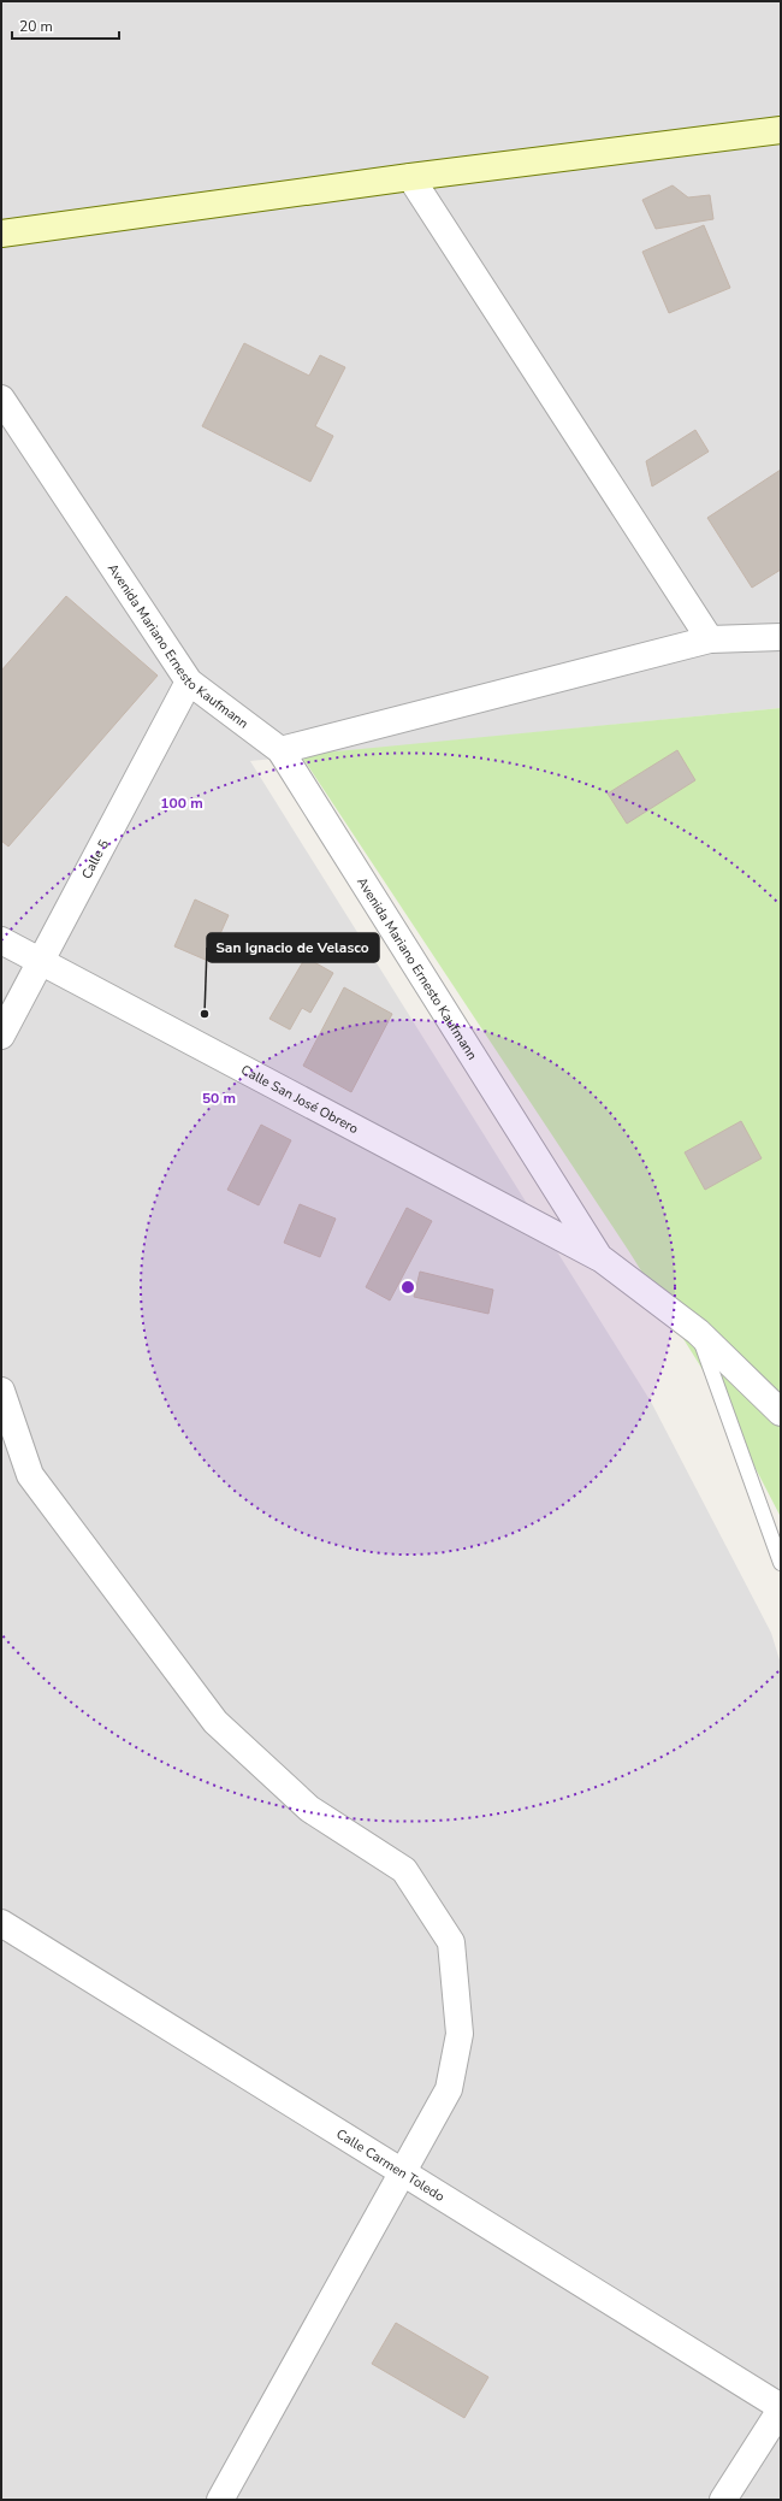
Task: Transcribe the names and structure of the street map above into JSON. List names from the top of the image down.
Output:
{
  "streets": {
    "street": [
      "Avenida Mariano Ernesto Kaufmann",
      "Calle 5",
      "Calle San José Obrero",
      "Calle Carmen Toledo"
    ]
  },
  "crossings": [
    ["Avenida Mariano Ernesto Kaufmann", "Calle 5"],
    ["Avenida Mariano Ernesto Kaufmann", "Calle San José Obrero"],
    ["Calle 5", "Calle San José Obrero"]
  ],
  "places": ["San Ignacio de Velasco"],
  "scale_bar": "20 m",
  "rings": ["100 m", "50 m"]
}
